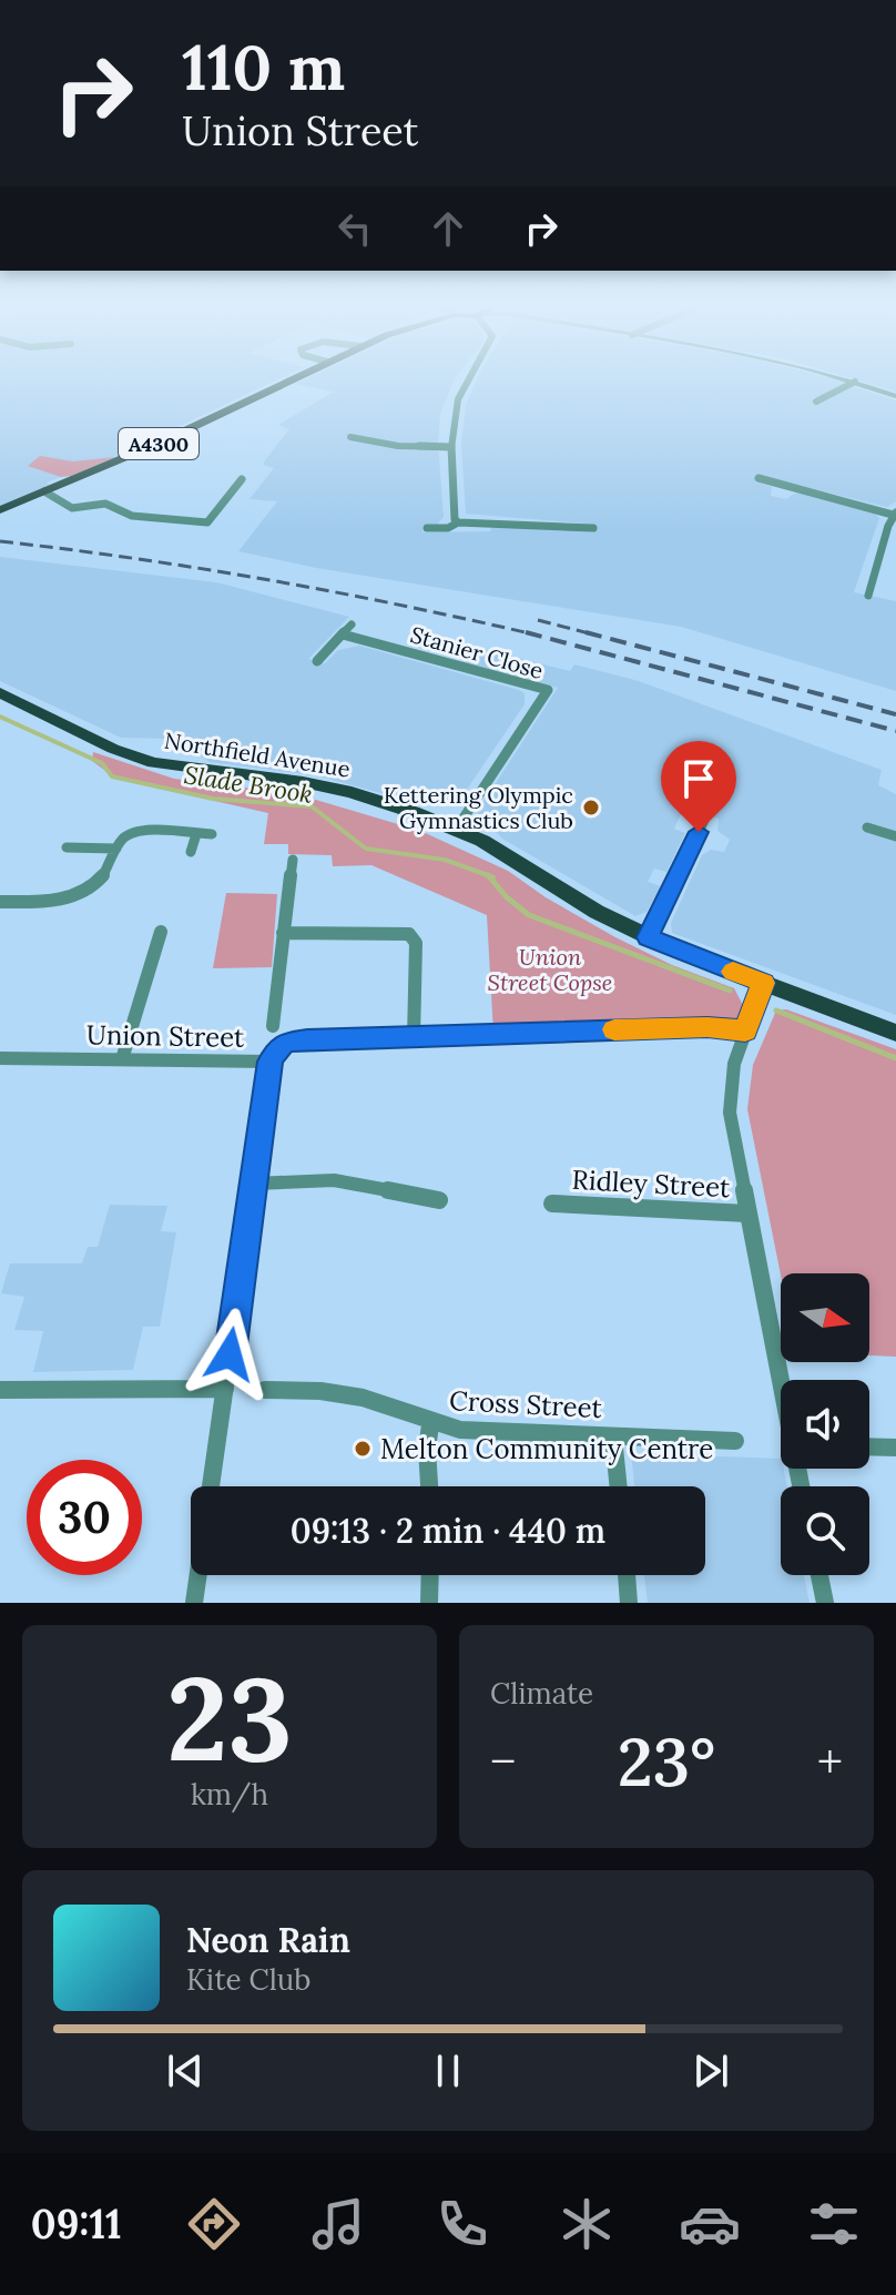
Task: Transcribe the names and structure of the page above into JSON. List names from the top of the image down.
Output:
{
  "streets": {
    "main road": ["A4300", "Northfield Avenue"],
    "street": [
      "Stanier Close",
      "Union Street",
      "Ridley Street",
      "Cross Street"
    ]
  },
  "crossings": [
    ["Stanier Close", "Northfield Avenue"]
  ],
  "water": ["Slade Brook"],
  "parks": ["Union Street Copse"],
  "places": ["Kettering Olympic Gymnastics Club", "Melton Community Centre"],
  "north": "right",
  "page": {
    "turn": ["110 m", "Union Street"],
    "limit": "30",
    "trip": "09:13 · 2 min · 440 m",
    "tile": [
      ["23", "km/h"],
      "Climate"
    ],
    "heat": ["−", "23°", "+"],
    "song": ["Neon Rain", "Kite Club"],
    "tabs": "09:11"
  }
}
